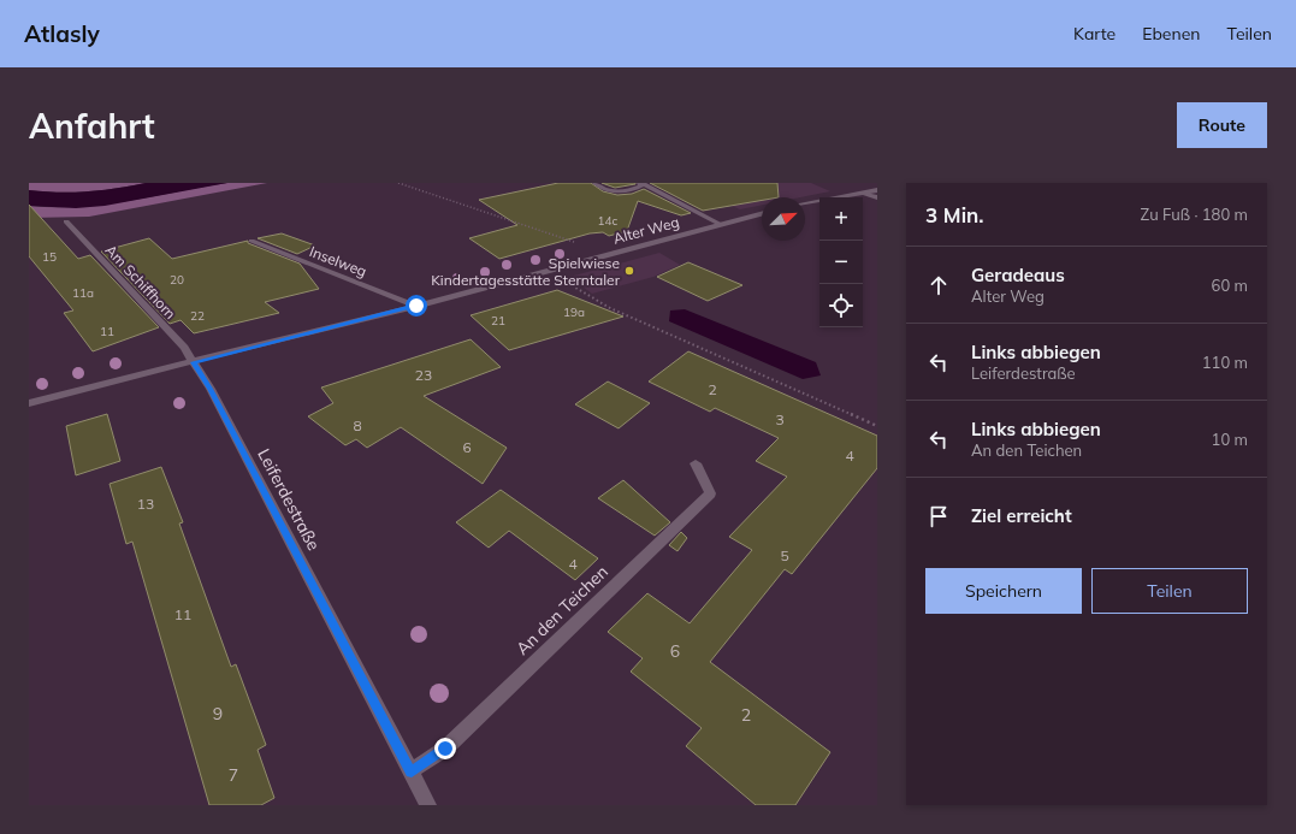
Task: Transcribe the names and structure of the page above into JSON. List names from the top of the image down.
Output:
{
  "streets": {
    "street": [
      "Alter Weg",
      "Inselweg",
      "Am Schiffhorn",
      "Leiferdestraße",
      "An den Teichen"
    ]
  },
  "crossings": [
    ["Alter Weg", "Inselweg"],
    ["Alter Weg", "Am Schiffhorn"],
    ["Alter Weg", "Leiferdestraße"],
    ["Am Schiffhorn", "Leiferdestraße"],
    ["Leiferdestraße", "An den Teichen"]
  ],
  "places": ["Spielwiese Kindertagesstätte Sterntaler"],
  "house_numbers": [
    "14c",
    "15",
    "20",
    "11a",
    "19a",
    "22",
    "21",
    "11",
    "23",
    "2",
    "3",
    "8",
    "6",
    "4",
    "13",
    "5",
    "4",
    "11",
    "6",
    "9",
    "2",
    "7"
  ],
  "north": "top right",
  "page": {
    "header": "Atlasly",
    "nav": ["Karte", "Ebenen", "Teilen"],
    "buttons": [
      "Route",
      ["Speichern", "Teilen"]
    ],
    "title": "Anfahrt",
    "heading": ["3 Min.", "Zu Fuß · 180 m"],
    "map_buttons": ["+", "−"],
    "list": [
      ["Geradeaus", "Alter Weg", "60 m"],
      ["Links abbiegen", "Leiferdestraße", "110 m"],
      ["Links abbiegen", "An den Teichen", "10 m"],
      "Ziel erreicht"
    ]
  }
}
